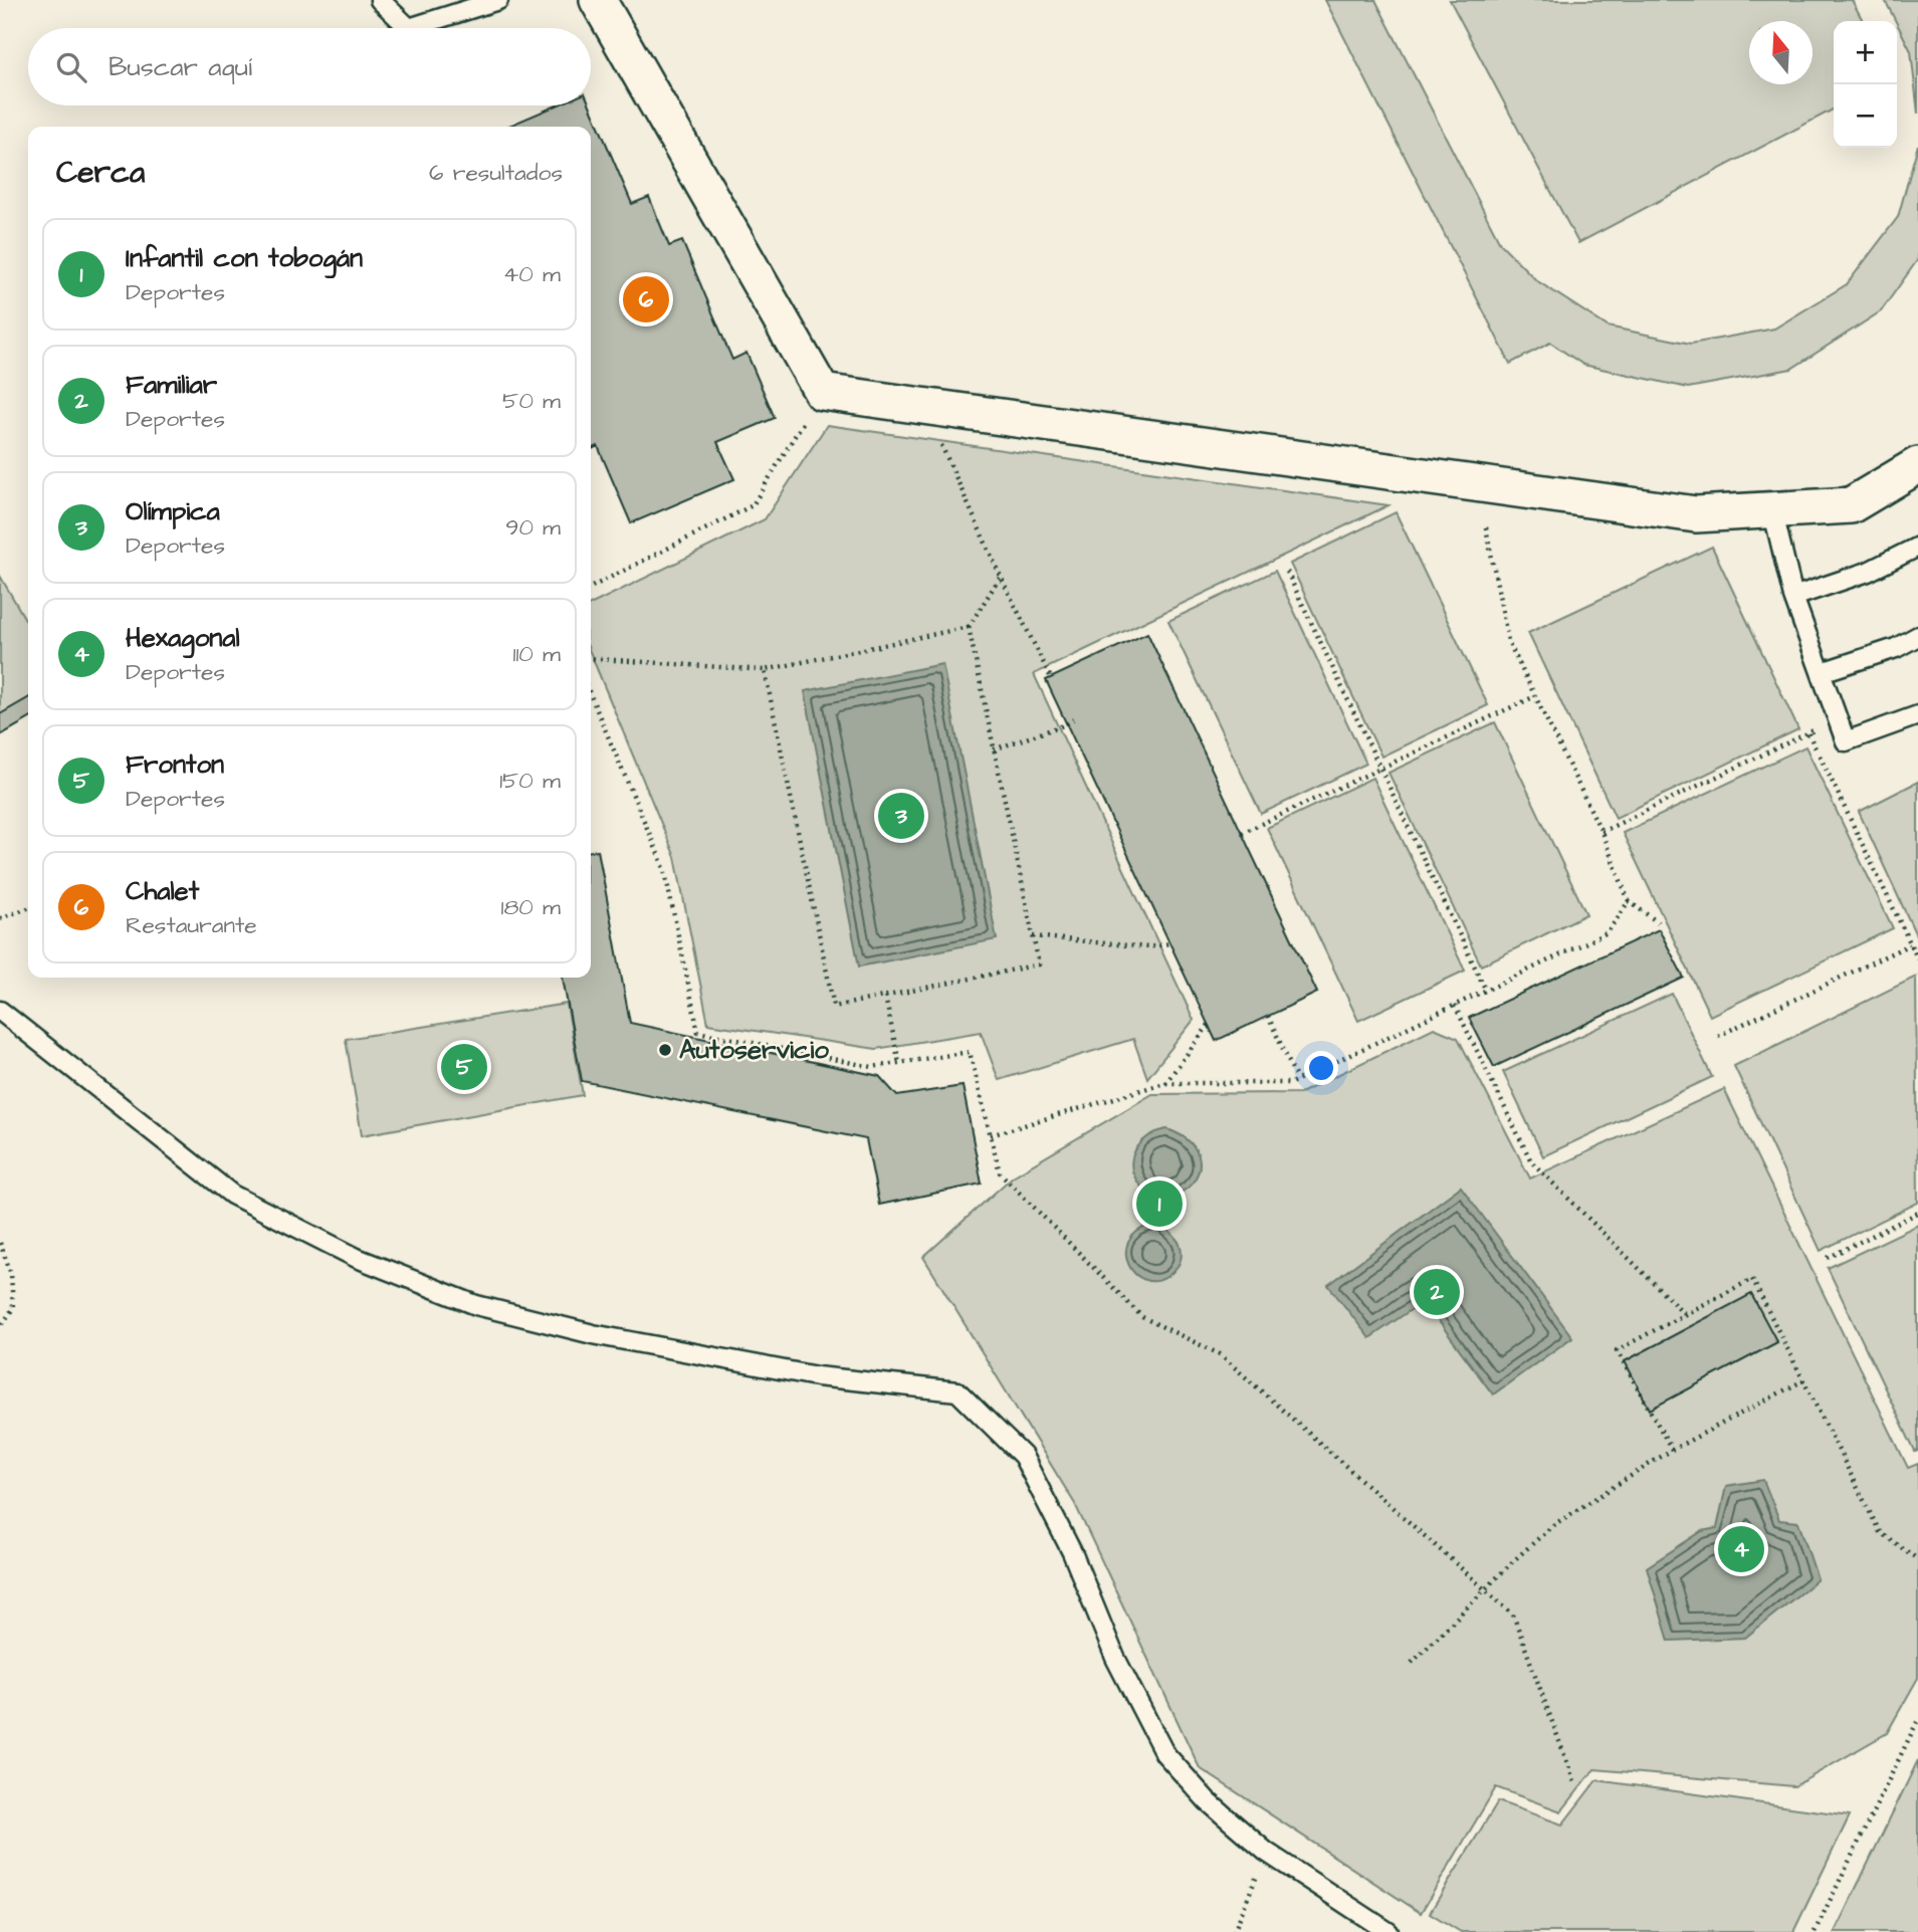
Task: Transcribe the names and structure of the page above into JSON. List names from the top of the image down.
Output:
{
  "places": ["Autoservicio"],
  "north": "top",
  "page": {
    "map_buttons": ["+", "−"],
    "search": "Buscar aquí",
    "heading": ["Cerca", "6 resultados"],
    "list": [
      {
        "mark": "1",
        "name": "Infantil con tobogán",
        "note": "Deportes",
        "value": "40 m"
      },
      {
        "mark": "2",
        "name": "Familiar",
        "note": "Deportes",
        "value": "50 m"
      },
      {
        "mark": "3",
        "name": "Olímpica",
        "note": "Deportes",
        "value": "90 m"
      },
      {
        "mark": "4",
        "name": "Hexagonal",
        "note": "Deportes",
        "value": "110 m"
      },
      {
        "mark": "5",
        "name": "Fronton",
        "note": "Deportes",
        "value": "150 m"
      },
      {
        "mark": "6",
        "name": "Chalet",
        "note": "Restaurante",
        "value": "180 m"
      }
    ],
    "pins": [
      "6",
      "3",
      "5",
      "1",
      "2",
      "4"
    ]
  }
}
